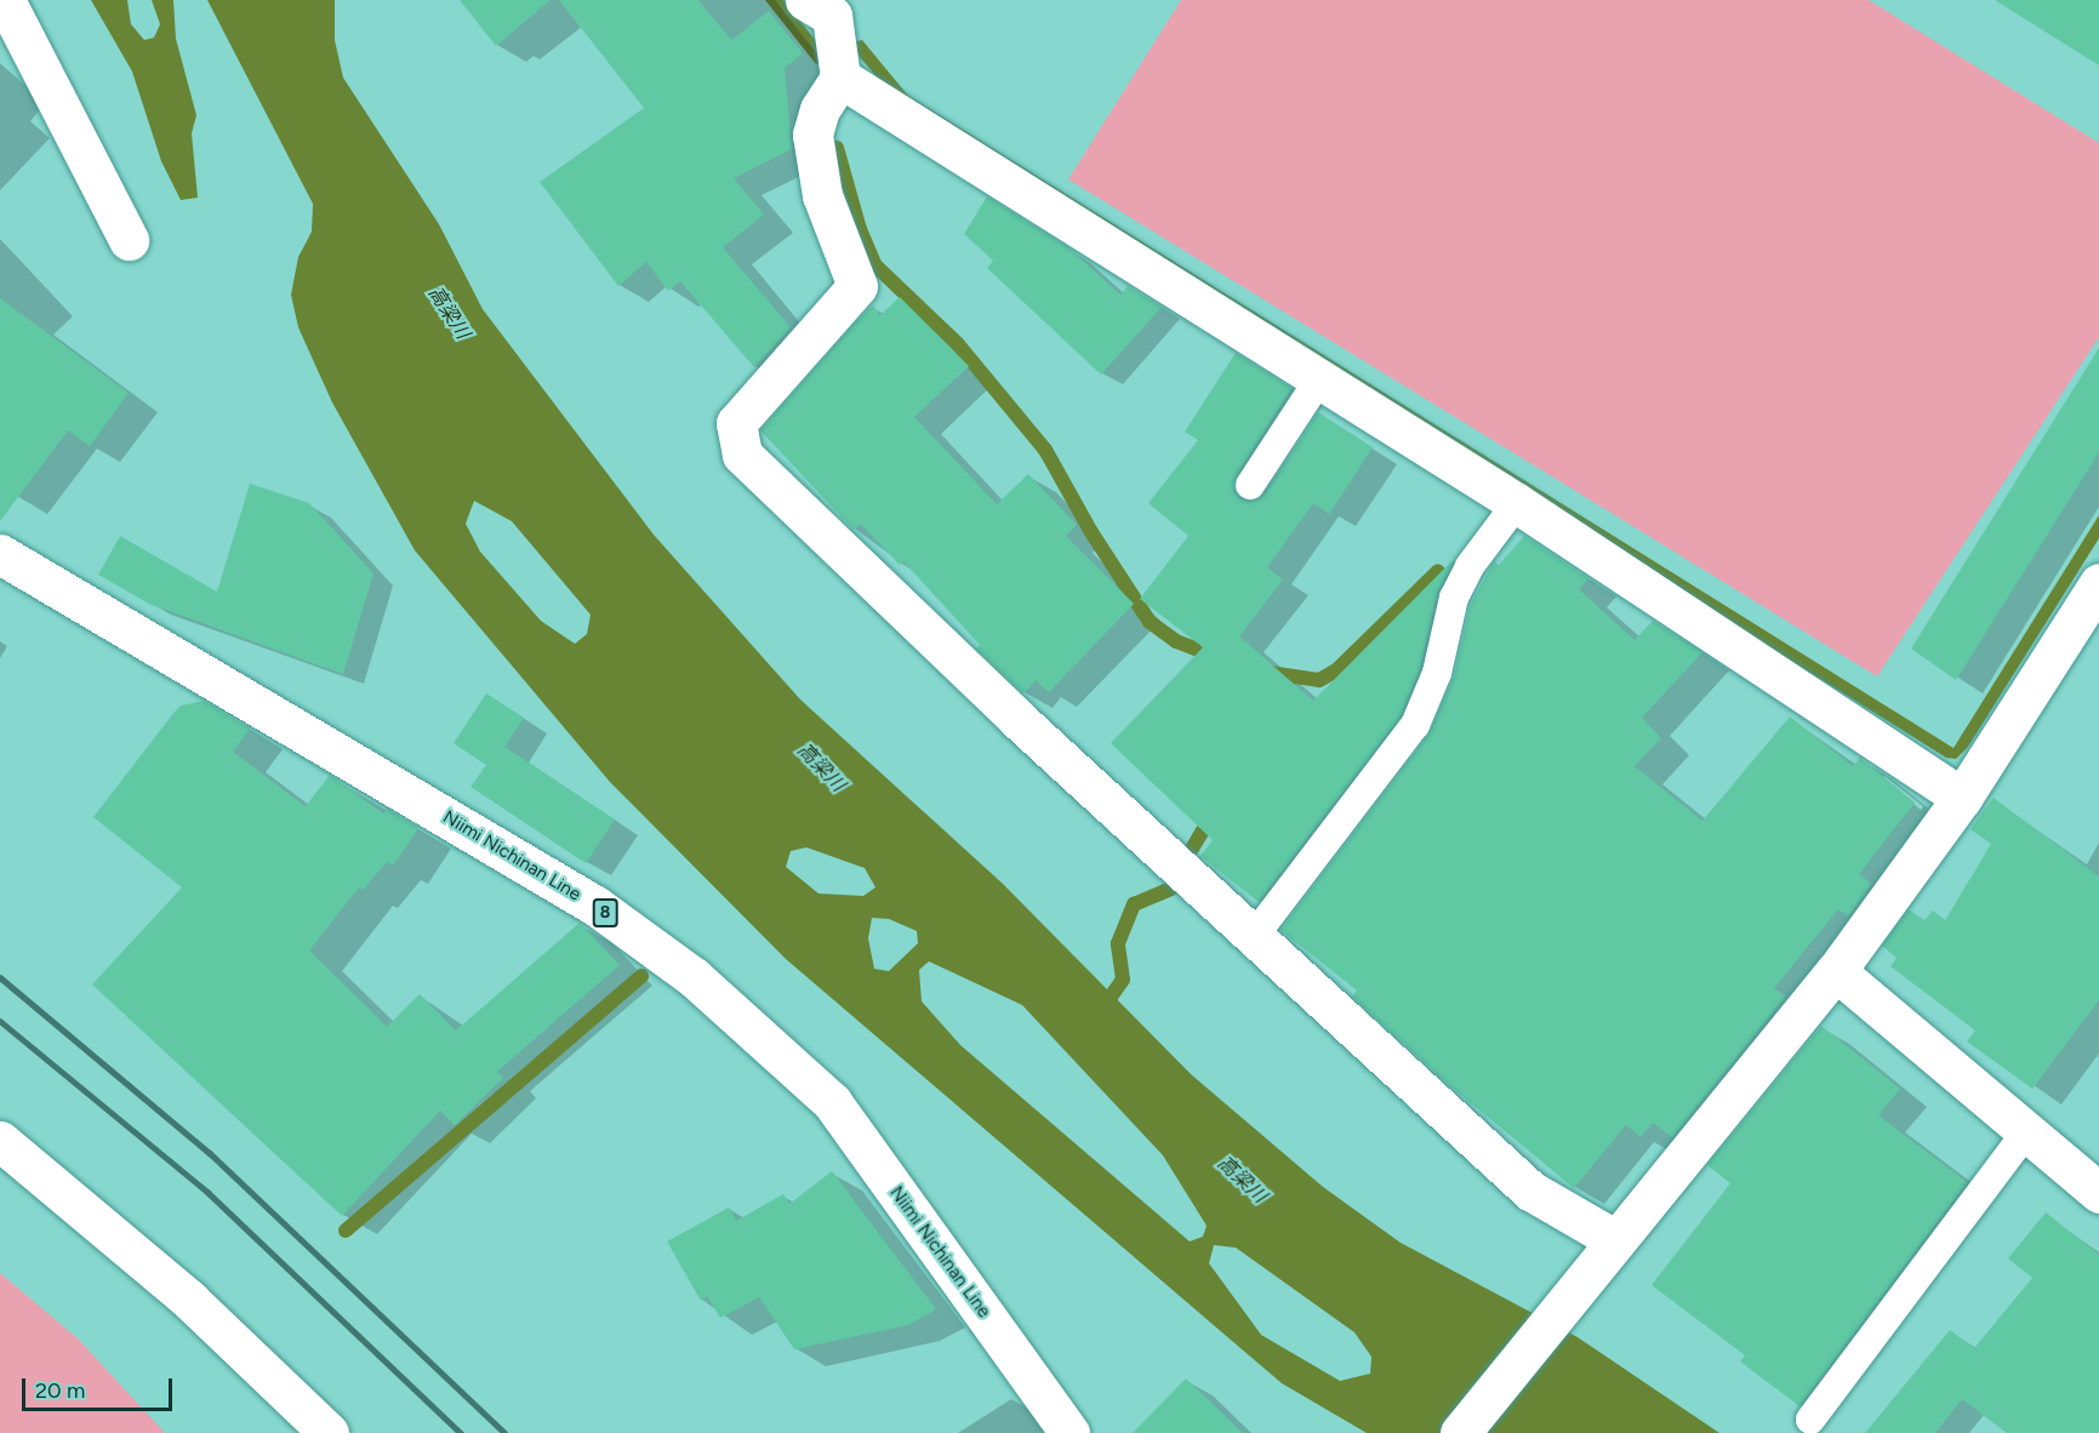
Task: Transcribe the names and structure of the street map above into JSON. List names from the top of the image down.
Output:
{
  "streets": {
    "street": ["Niimi Nichinan Line", "8"]
  },
  "water": ["高梁川"],
  "scale_bar": "20 m"
}
